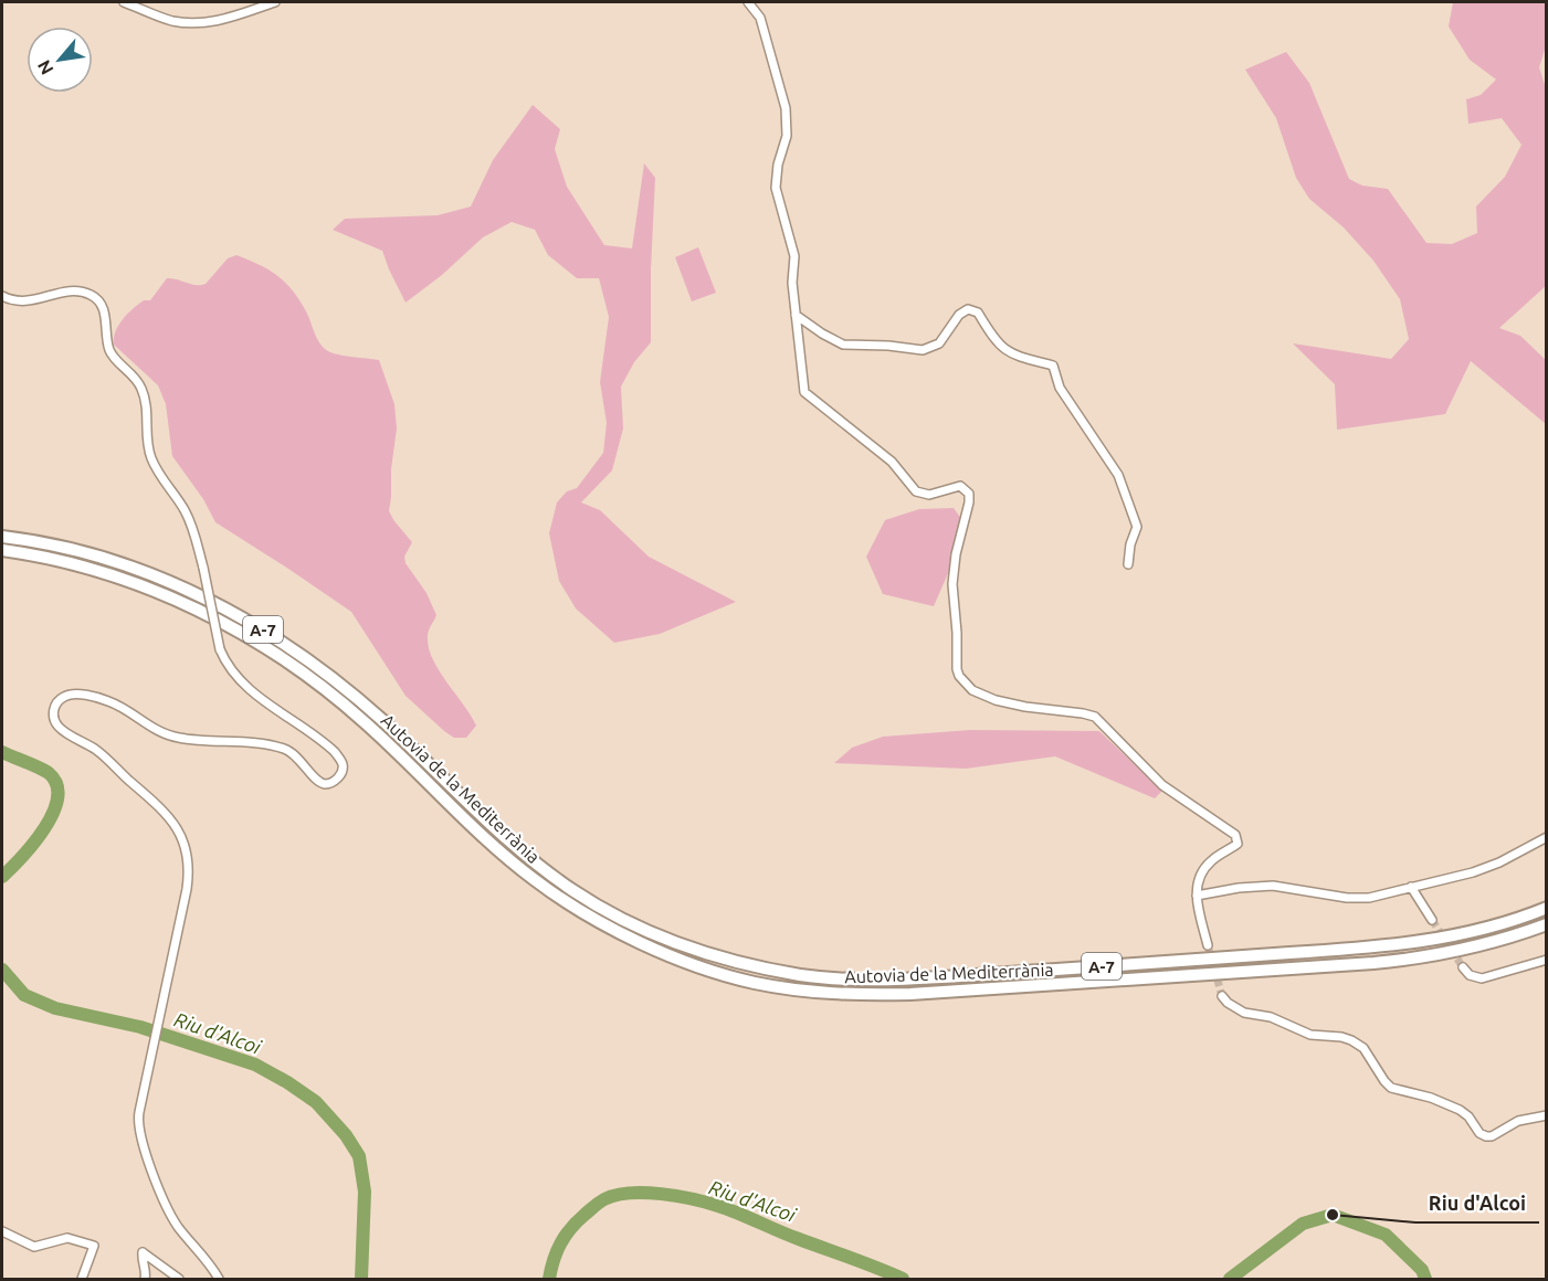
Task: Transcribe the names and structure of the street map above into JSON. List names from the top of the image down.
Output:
{
  "streets": {
    "highway": ["A-7", "Autovia de la Mediterrània"]
  },
  "water": ["Riu d'Alcoi"],
  "places": ["Riu d'Alcoi"],
  "north": "bottom left"
}
